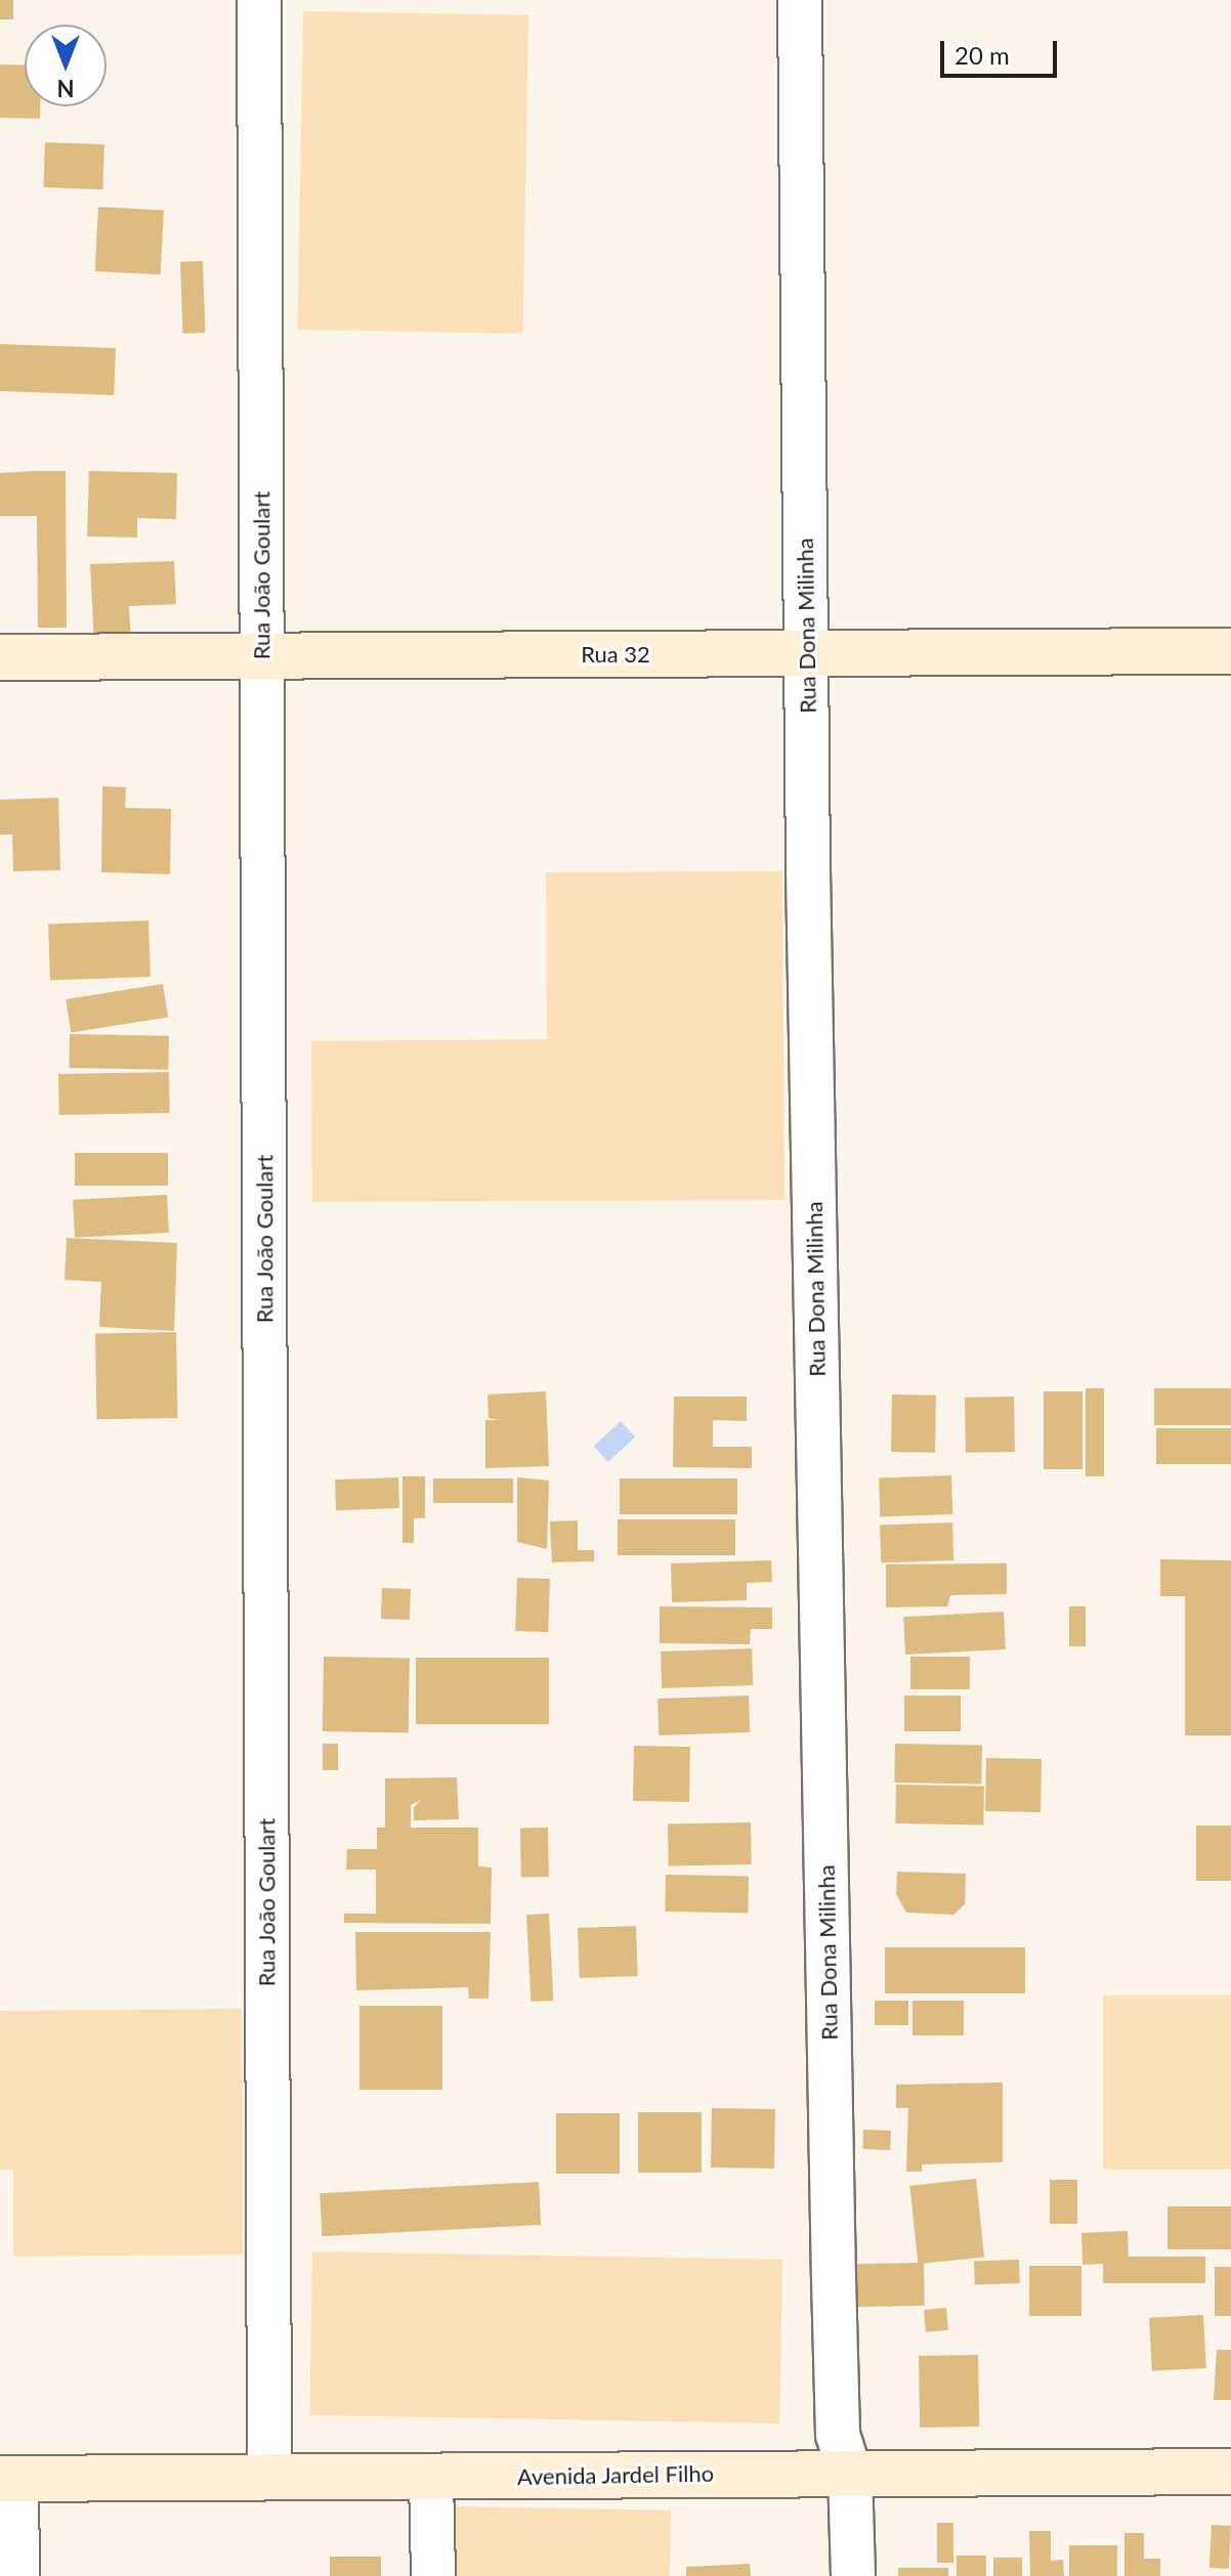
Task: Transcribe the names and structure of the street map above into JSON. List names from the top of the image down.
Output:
{
  "streets": {
    "main road": ["Rua 32", "Avenida Jardel Filho"],
    "street": ["Rua João Goulart", "Rua Dona Milinha"]
  },
  "crossings": [
    ["Rua João Goulart", "Rua 32"],
    ["Rua João Goulart", "Avenida Jardel Filho"],
    ["Rua Dona Milinha", "Rua 32"],
    ["Rua Dona Milinha", "Avenida Jardel Filho"]
  ],
  "scale_bar": "20 m",
  "north": "bottom"
}
